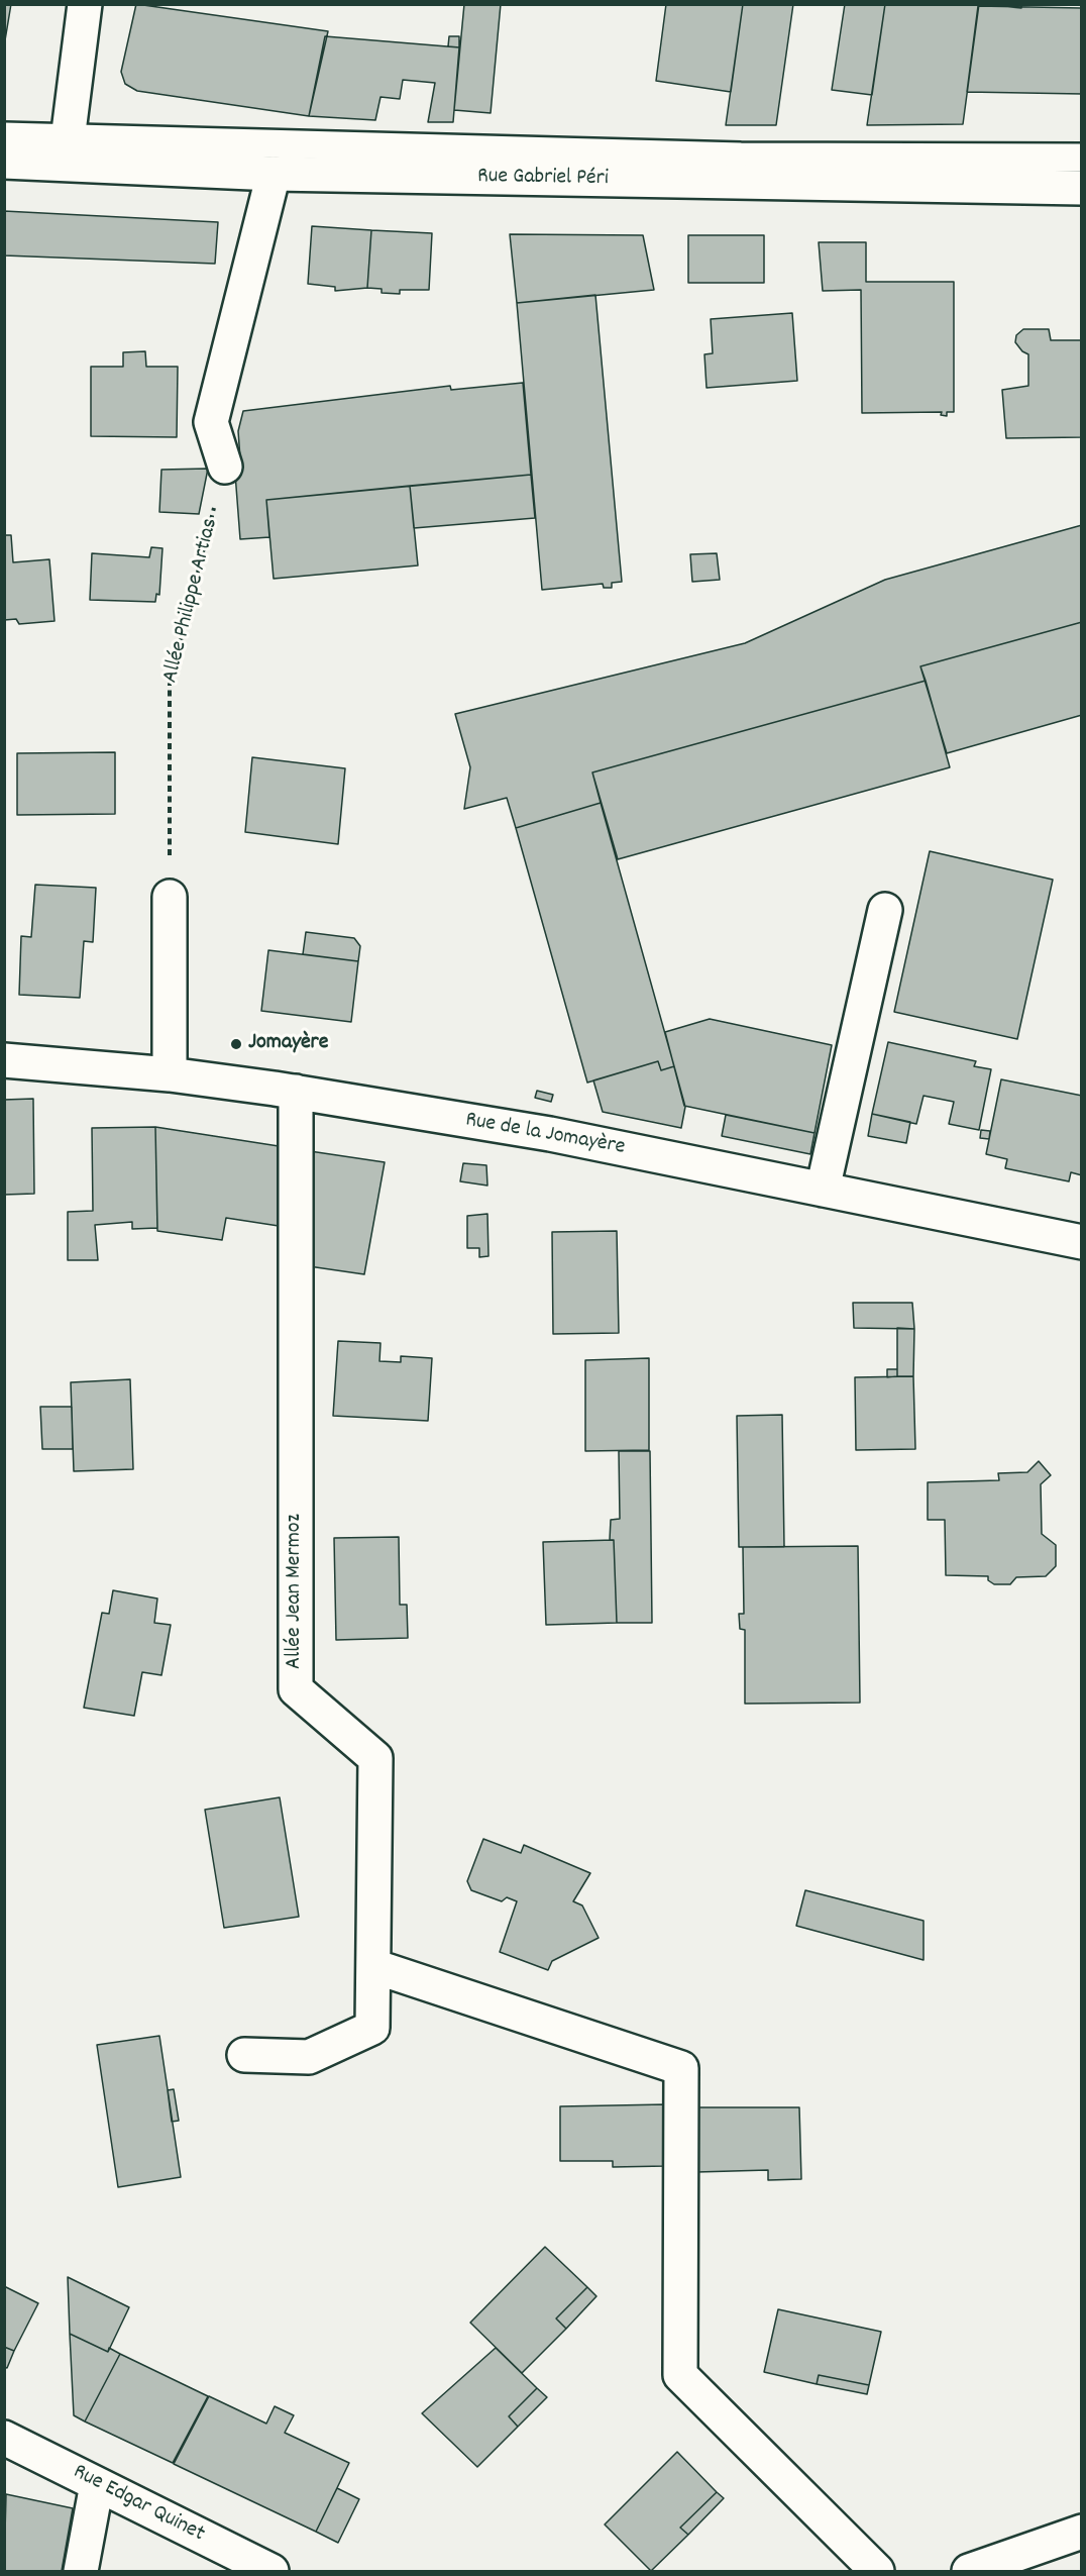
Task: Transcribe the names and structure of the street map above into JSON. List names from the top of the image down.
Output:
{
  "streets": {
    "street": [
      "Rue Gabriel Péri",
      "Rue de la Jomayère",
      "Allée Jean Mermoz",
      "Rue Edgar Quinet"
    ],
    "path": ["Allée Philippe Artias"]
  },
  "crossings": [
    ["Rue de la Jomayère", "Allée Jean Mermoz"]
  ],
  "places": ["Jomayère"]
}
